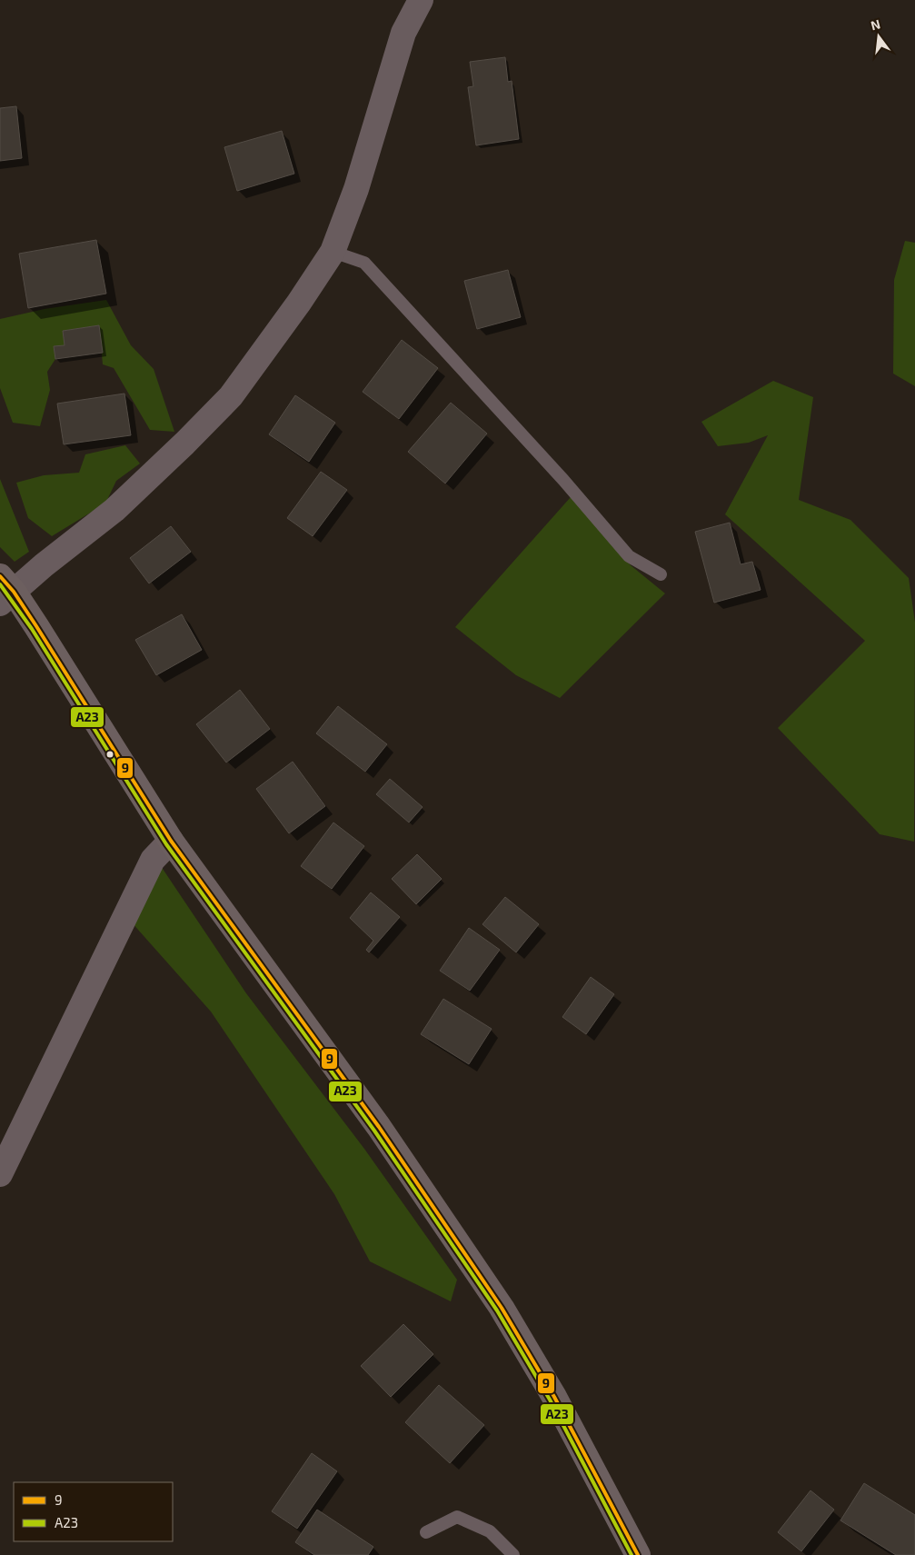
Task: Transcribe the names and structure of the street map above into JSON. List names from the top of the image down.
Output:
{
  "lines": ["transit line 9", "transit line A23"],
  "legend": ["9", "A23"],
  "north": "top"
}
